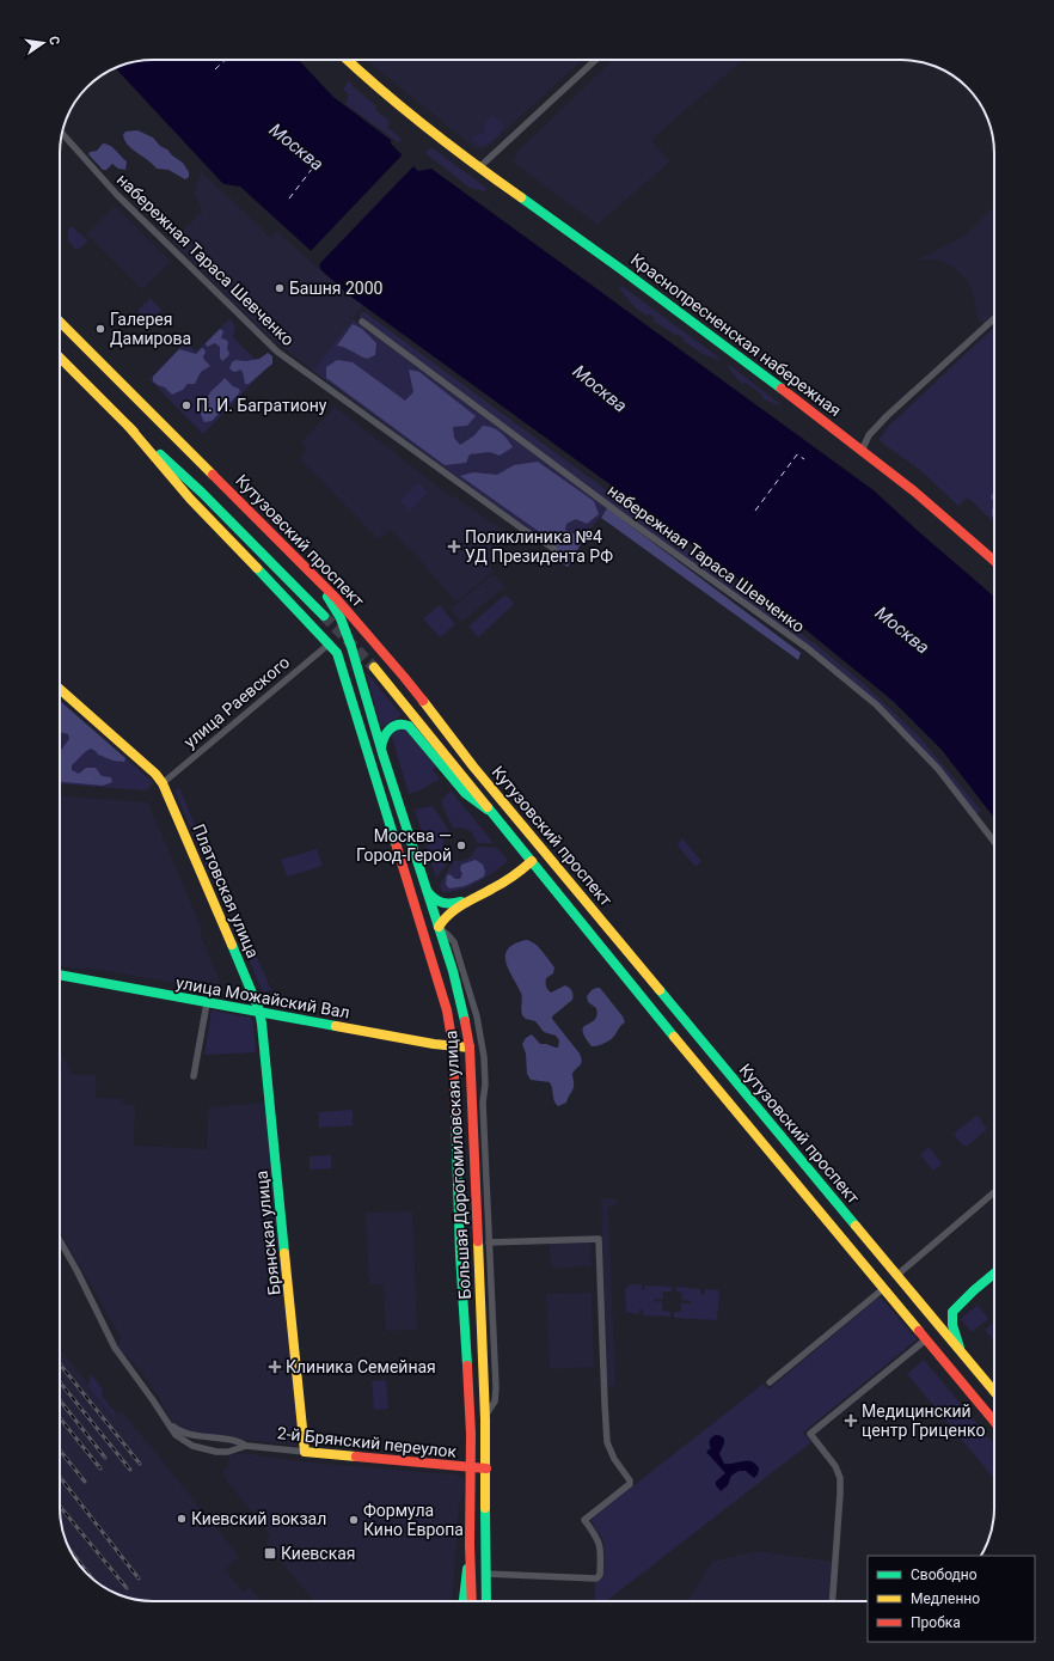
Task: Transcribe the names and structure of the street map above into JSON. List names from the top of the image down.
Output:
{
  "streets": {
    "main road": [
      "Краснопресненская набережная",
      "Кутузовский проспект",
      "Платовская улица",
      "улица Можайский Вал",
      "Большая Дорогомиловская улица",
      "Брянская улица",
      "2-й Брянский переулок"
    ],
    "street": ["набережная Тараса Шевченко", "улица Раевского"]
  },
  "crossings": [
    ["Кутузовский проспект", "улица Раевского"],
    ["Кутузовский проспект", "Большая Дорогомиловская улица"],
    ["улица Раевского", "Платовская улица"],
    ["улица Раевского", "Большая Дорогомиловская улица"],
    ["Платовская улица", "улица Можайский Вал"],
    ["Платовская улица", "Брянская улица"],
    ["улица Можайский Вал", "Большая Дорогомиловская улица"],
    ["улица Можайский Вал", "Брянская улица"],
    ["Большая Дорогомиловская улица", "2-й Брянский переулок"],
    ["Брянская улица", "2-й Брянский переулок"]
  ],
  "water": ["Москва"],
  "places": {
    "other": [
      "Башня 2000",
      "Галерея Дамирова",
      "П. И. Багратиону",
      "Москва — Город-Герой",
      "Киевский вокзал",
      "Формула Кино Европа"
    ],
    "health": ["Поликлиника №4 УД Президента РФ", "Клиника Семейная", "Медицинский центр Гриценко"],
    "transit": ["Киевская"]
  },
  "legend": ["Свободно", "Медленно", "Пробка"],
  "north": "right"
}
